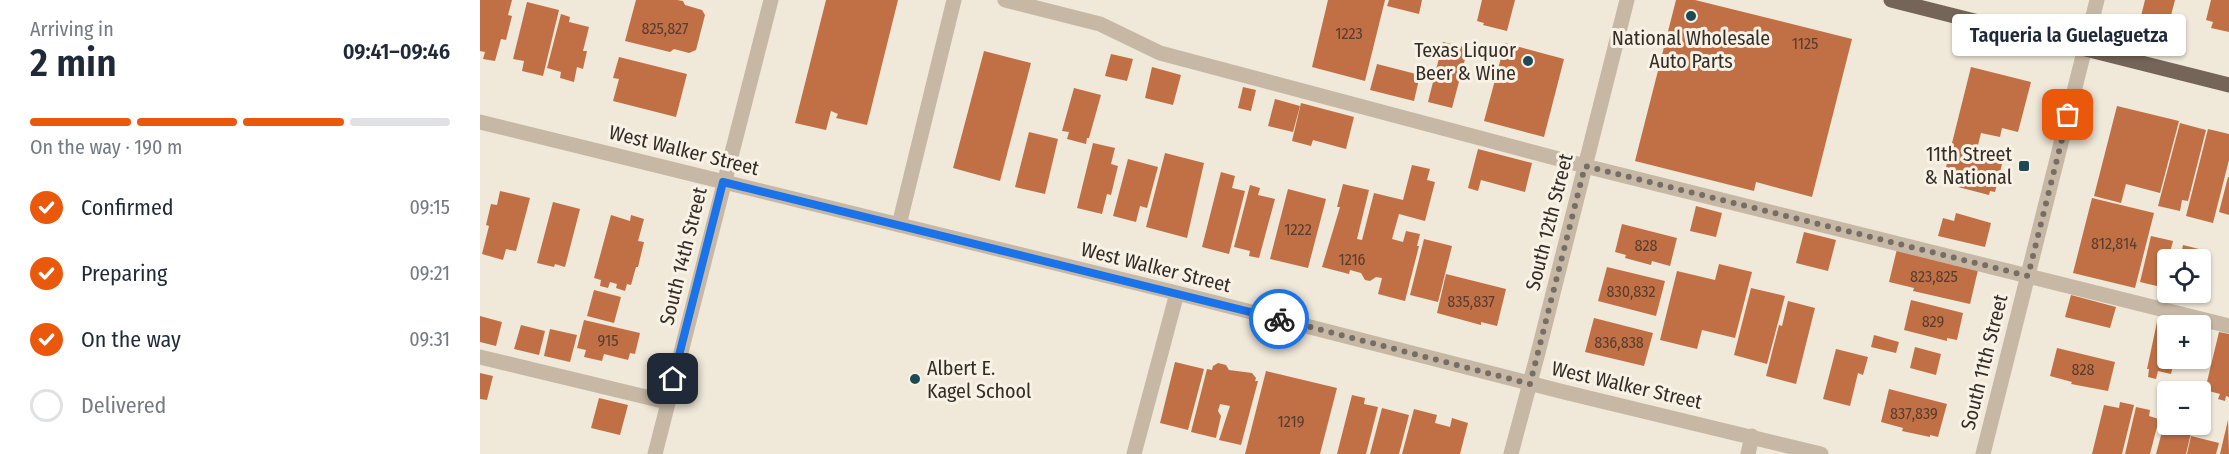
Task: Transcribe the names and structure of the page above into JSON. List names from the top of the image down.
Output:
{
  "streets": {
    "street": [
      "West Walker Street",
      "South 12th Street",
      "South 14th Street",
      "South 11th Street"
    ]
  },
  "crossings": [
    ["West Walker Street", "South 12th Street"],
    ["West Walker Street", "South 14th Street"]
  ],
  "places": {
    "other": [
      "National Wholesale Auto Parts",
      "Texas Liquor Beer & Wine",
      "Taqueria la Guelaguetza",
      "Albert E. Kagel School"
    ],
    "transit": ["11th Street & National"]
  },
  "house_numbers": [
    "825,827",
    "1223",
    "1125",
    "1222",
    "812,814",
    "828",
    "1216",
    "823,825",
    "830,832",
    "835,837",
    "829",
    "915",
    "836,838",
    "828",
    "837,839",
    "1219"
  ],
  "page": {
    "heading": ["2 min", "Arriving in", "09:41–09:46"],
    "bubble": "Taqueria la Guelaguetza",
    "bar": "On the way · 190 m",
    "list": [
      ["Confirmed", "09:15"],
      ["Preparing", "09:21"],
      ["On the way", "09:31"],
      "Delivered"
    ],
    "map_buttons": ["+", "−"]
  }
}
